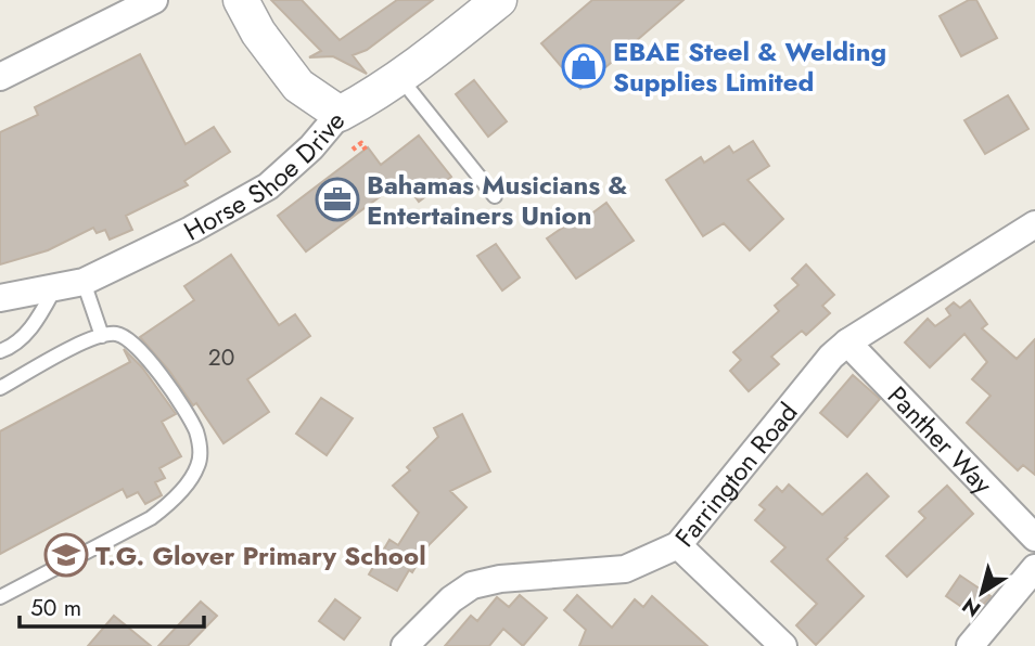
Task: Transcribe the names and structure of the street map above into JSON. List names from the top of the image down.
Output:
{
  "streets": {
    "street": ["Horse Shoe Drive", "Panther Way", "Farrington Road"]
  },
  "crossings": [
    ["Panther Way", "Farrington Road"]
  ],
  "places": {
    "shop": ["EBAE Steel & Welding Supplies Limited"],
    "office": ["Bahamas Musicians & Entertainers Union"],
    "school or university": ["T.G. Glover Primary School"]
  },
  "house_numbers": ["20"],
  "scale_bar": "50 m",
  "north": "bottom left"
}
